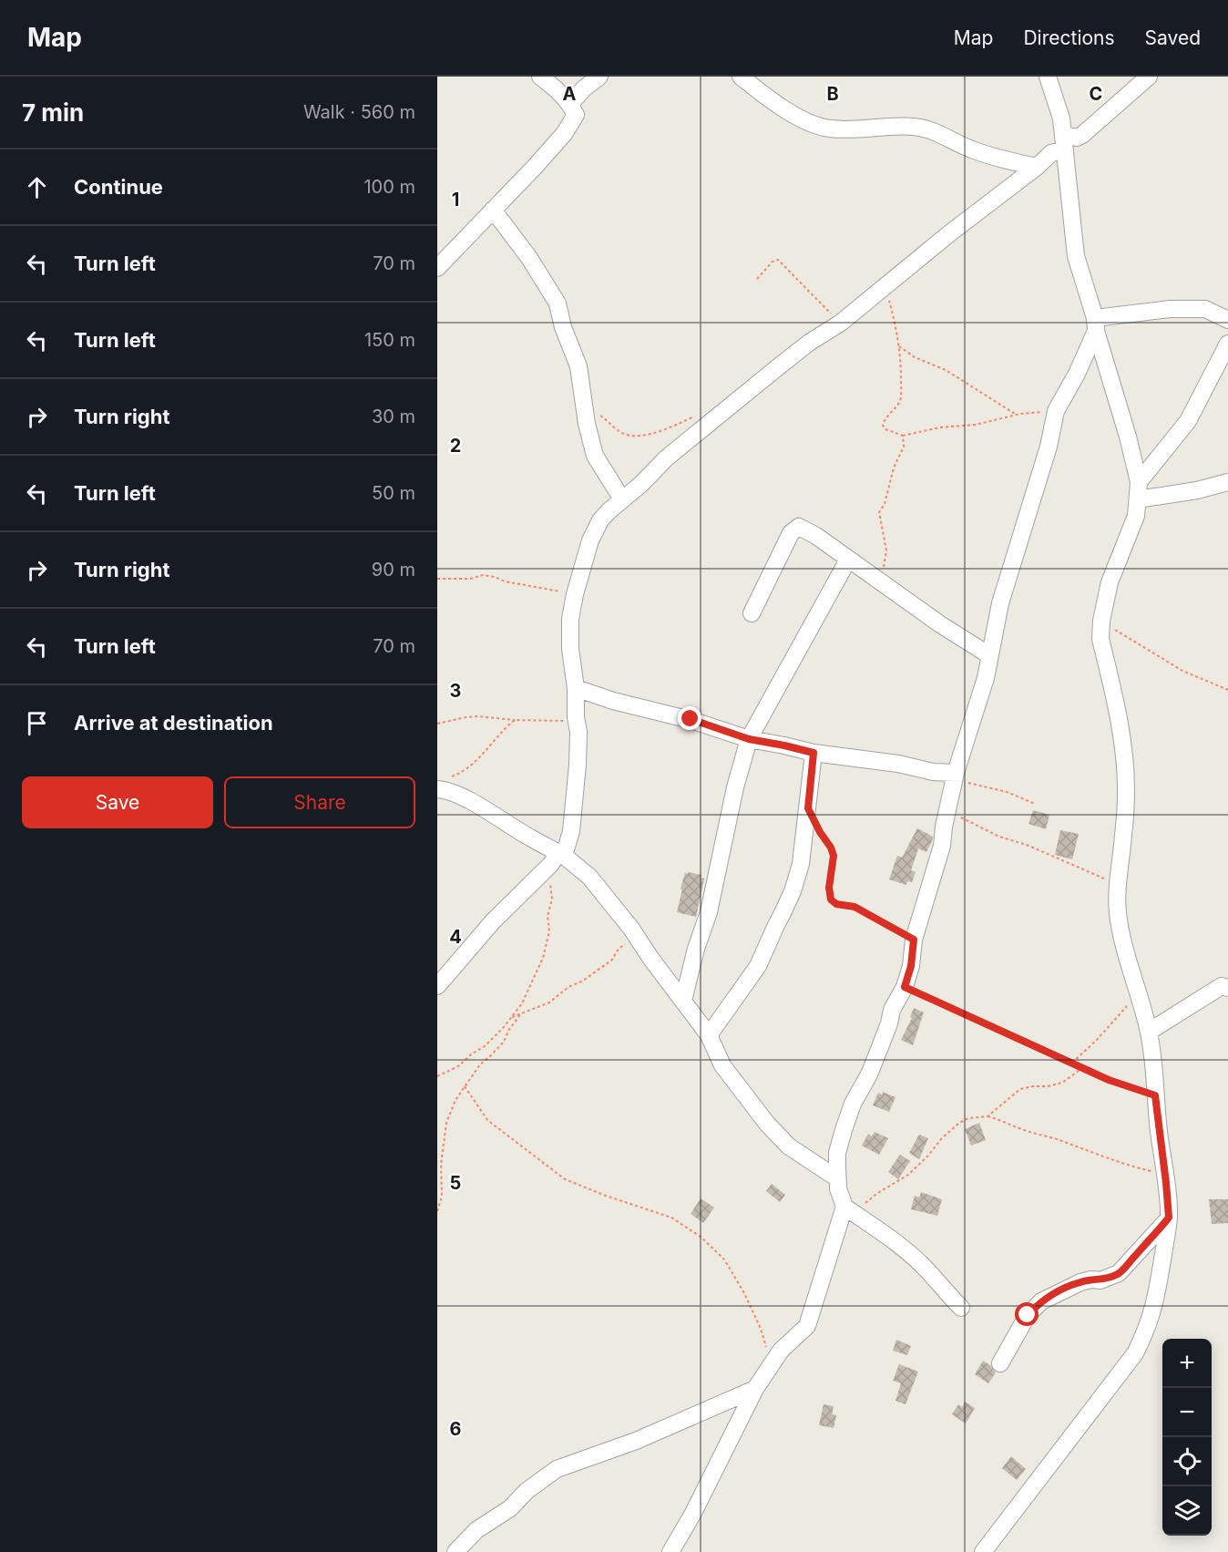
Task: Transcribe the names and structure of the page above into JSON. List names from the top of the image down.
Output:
{
  "page": {
    "header": "Map",
    "nav": ["Map", "Directions", "Saved"],
    "heading": ["7 min", "Walk · 560 m"],
    "list": [
      ["Continue", "100 m"],
      ["Turn left", "70 m"],
      ["Turn left", "150 m"],
      ["Turn right", "30 m"],
      ["Turn left", "50 m"],
      ["Turn right", "90 m"],
      ["Turn left", "70 m"],
      "Arrive at destination"
    ],
    "buttons": ["Save", "Share"],
    "map_buttons": ["+", "−"]
  },
  "grid": {
    "columns": ["A", "B", "C"],
    "rows": [
      "1",
      "2",
      "3",
      "4",
      "5",
      "6"
    ]
  }
}
